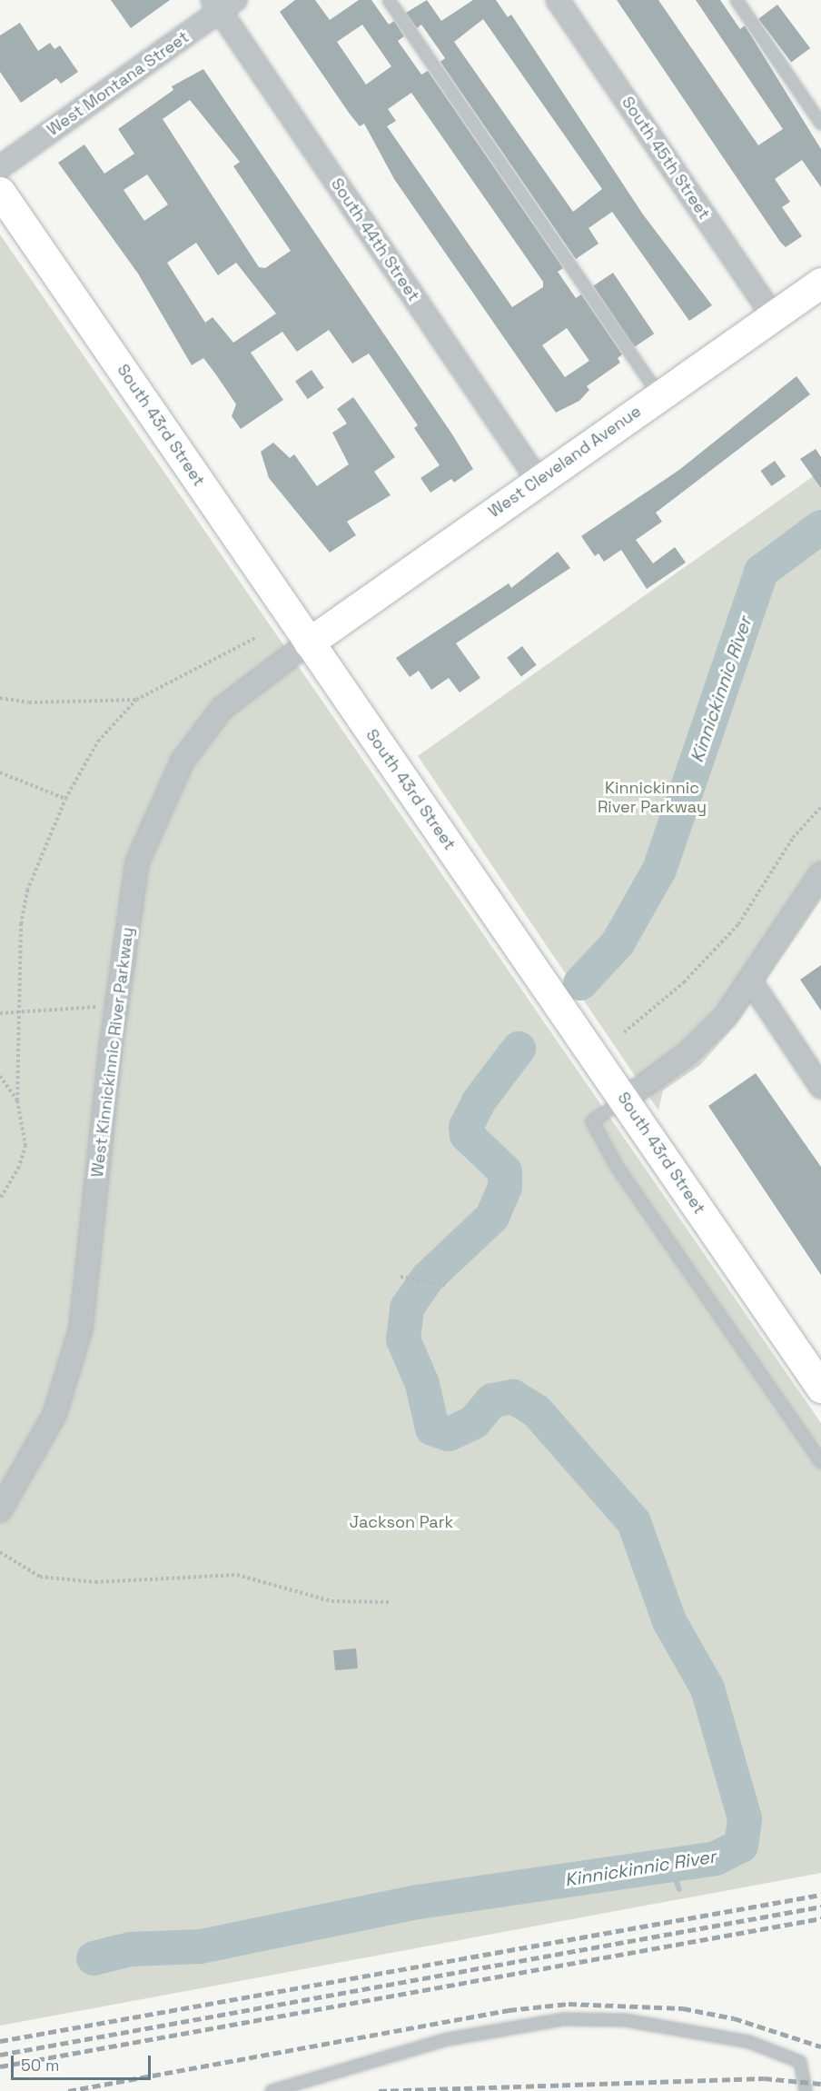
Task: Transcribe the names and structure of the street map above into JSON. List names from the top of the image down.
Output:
{
  "streets": {
    "main road": ["South 43rd Street", "West Cleveland Avenue"],
    "street": [
      "West Montana Street",
      "South 45th Street",
      "South 44th Street",
      "West Kinnickinnic River Parkway"
    ]
  },
  "crossings": [
    ["West Montana Street", "South 44th Street"],
    ["South 45th Street", "West Cleveland Avenue"],
    ["South 44th Street", "West Cleveland Avenue"],
    ["South 43rd Street", "West Cleveland Avenue"],
    ["South 43rd Street", "West Kinnickinnic River Parkway"],
    ["West Cleveland Avenue", "West Kinnickinnic River Parkway"]
  ],
  "water": ["Kinnickinnic River"],
  "parks": ["Kinnickinnic River Parkway", "Jackson Park"],
  "scale_bar": "50 m"
}
